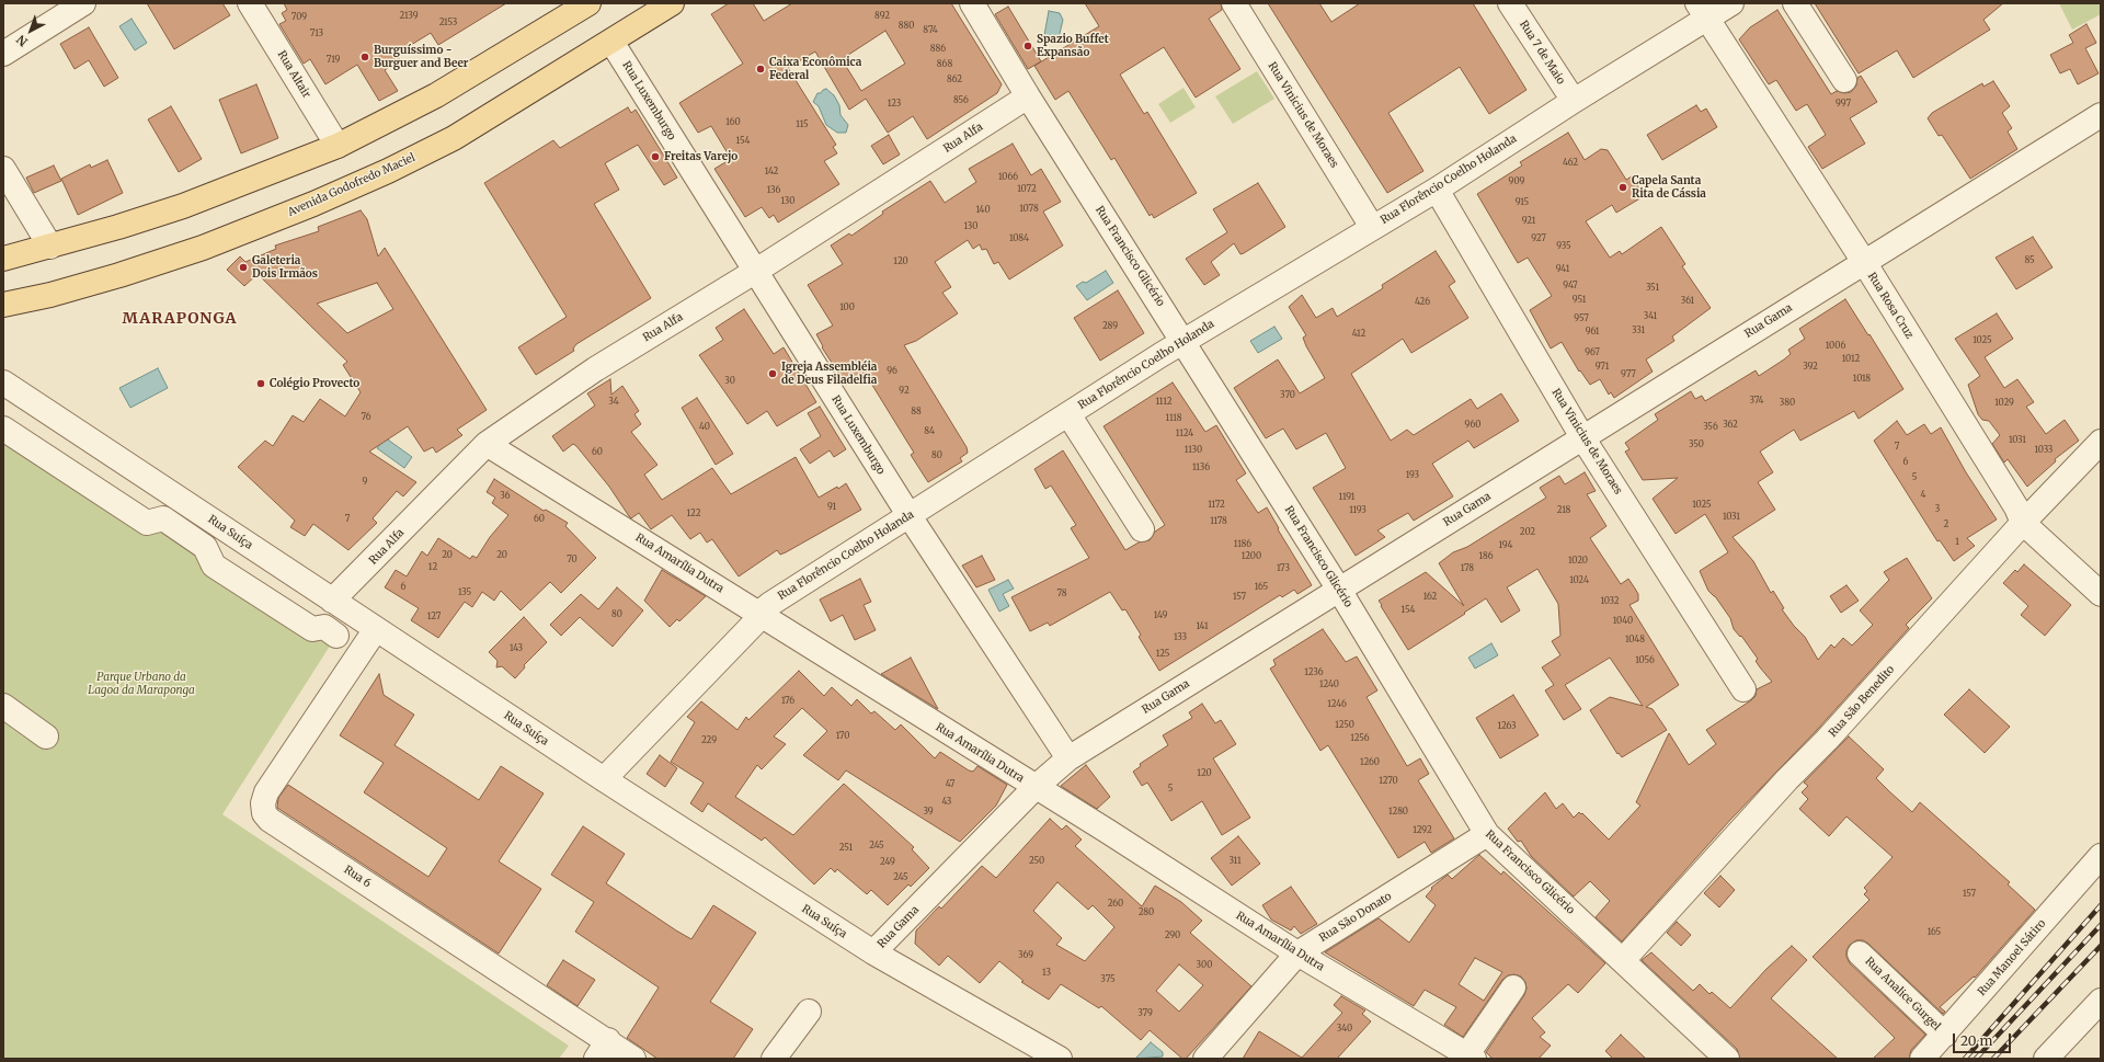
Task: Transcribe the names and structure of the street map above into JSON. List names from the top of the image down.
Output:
{
  "streets": {
    "main road": ["Avenida Godofredo Maciel"],
    "street": [
      "Rua 7 de Maio",
      "Rua Altair",
      "Rua Luxemburgo",
      "Rua Vinicius de Moraes",
      "Rua Alfa",
      "Rua Florêncio Coelho Holanda",
      "Rua Francisco Glicério",
      "Rua Rosa Cruz",
      "Rua Gama",
      "Rua Suíça",
      "Rua Amarília Dutra",
      "Rua São Benedito",
      "Rua 6",
      "Rua São Donato",
      "Rua Manoel Sátiro",
      "Rua Analice Gurgel"
    ]
  },
  "crossings": [
    ["Rua 7 de Maio", "Rua Florêncio Coelho Holanda"],
    ["Rua Luxemburgo", "Rua Alfa"],
    ["Rua Luxemburgo", "Rua Florêncio Coelho Holanda"],
    ["Rua Luxemburgo", "Avenida Godofredo Maciel"],
    ["Rua Luxemburgo", "Rua Gama"],
    ["Rua Vinicius de Moraes", "Rua Florêncio Coelho Holanda"],
    ["Rua Vinicius de Moraes", "Rua Gama"],
    ["Rua Alfa", "Rua Francisco Glicério"],
    ["Rua Alfa", "Rua Suíça"],
    ["Rua Alfa", "Rua Amarília Dutra"],
    ["Rua Florêncio Coelho Holanda", "Rua Francisco Glicério"],
    ["Rua Florêncio Coelho Holanda", "Rua Rosa Cruz"],
    ["Rua Florêncio Coelho Holanda", "Rua Suíça"],
    ["Rua Florêncio Coelho Holanda", "Rua Amarília Dutra"],
    ["Rua Francisco Glicério", "Rua Gama"],
    ["Rua Francisco Glicério", "Rua São Benedito"],
    ["Rua Francisco Glicério", "Rua São Donato"],
    ["Rua Rosa Cruz", "Rua Gama"],
    ["Rua Rosa Cruz", "Rua São Benedito"],
    ["Rua Gama", "Rua Suíça"],
    ["Rua Gama", "Rua Amarília Dutra"],
    ["Rua Suíça", "Rua 6"],
    ["Rua Amarília Dutra", "Rua São Donato"],
    ["Rua Manoel Sátiro", "Rua Analice Gurgel"]
  ],
  "districts": ["MARAPONGA"],
  "parks": ["Parque Urbano da Lagoa da Maraponga"],
  "places": [
    "Spazio Buffet Expansão",
    "Burguíssimo - Burguer and Beer",
    "Caixa Econômica Federal",
    "Freitas Varejo",
    "Capela Santa Rita de Cássia",
    "Galeteria Dois Irmãos",
    "Igreja Assembléia de Deus Filadelfia",
    "Colégio Provecto"
  ],
  "house_numbers": [
    "2139",
    "892",
    "709",
    "2153",
    "880",
    "874",
    "713",
    "886",
    "719",
    "868",
    "862",
    "856",
    "123",
    "997",
    "160",
    "115",
    "154",
    "462",
    "142",
    "1066",
    "909",
    "1072",
    "136",
    "130",
    "915",
    "1078",
    "140",
    "921",
    "130",
    "1084",
    "927",
    "935",
    "85",
    "120",
    "941",
    "947",
    "351",
    "951",
    "361",
    "426",
    "100",
    "341",
    "957",
    "289",
    "331",
    "961",
    "412",
    "1025",
    "1006",
    "967",
    "1012",
    "971",
    "392",
    "96",
    "977",
    "1018",
    "30",
    "92",
    "370",
    "374",
    "34",
    "1112",
    "380",
    "1029",
    "88",
    "76",
    "1118",
    "960",
    "362",
    "40",
    "356",
    "84",
    "1124",
    "1031",
    "350",
    "7",
    "1130",
    "1033",
    "60",
    "80",
    "6",
    "1136",
    "193",
    "5",
    "9",
    "4",
    "36",
    "1191",
    "1172",
    "1025",
    "91",
    "3",
    "1193",
    "218",
    "122",
    "1031",
    "7",
    "60",
    "1178",
    "2",
    "202",
    "1",
    "1186",
    "194",
    "20",
    "20",
    "1200",
    "186",
    "70",
    "1020",
    "12",
    "173",
    "178",
    "1024",
    "6",
    "165",
    "135",
    "78",
    "157",
    "162",
    "1032",
    "154",
    "80",
    "149",
    "127",
    "1040",
    "141",
    "133",
    "1048",
    "143",
    "125",
    "1056",
    "1236",
    "1240",
    "176",
    "1246",
    "1250",
    "1263",
    "170",
    "1256",
    "229",
    "1260",
    "120",
    "1270",
    "47",
    "5",
    "43",
    "39",
    "1280",
    "1292",
    "245",
    "251",
    "250",
    "311",
    "249",
    "245",
    "157",
    "260",
    "280",
    "165",
    "290",
    "369",
    "300",
    "13",
    "375",
    "379",
    "340"
  ],
  "scale_bar": "20 m",
  "north": "bottom left"
}
